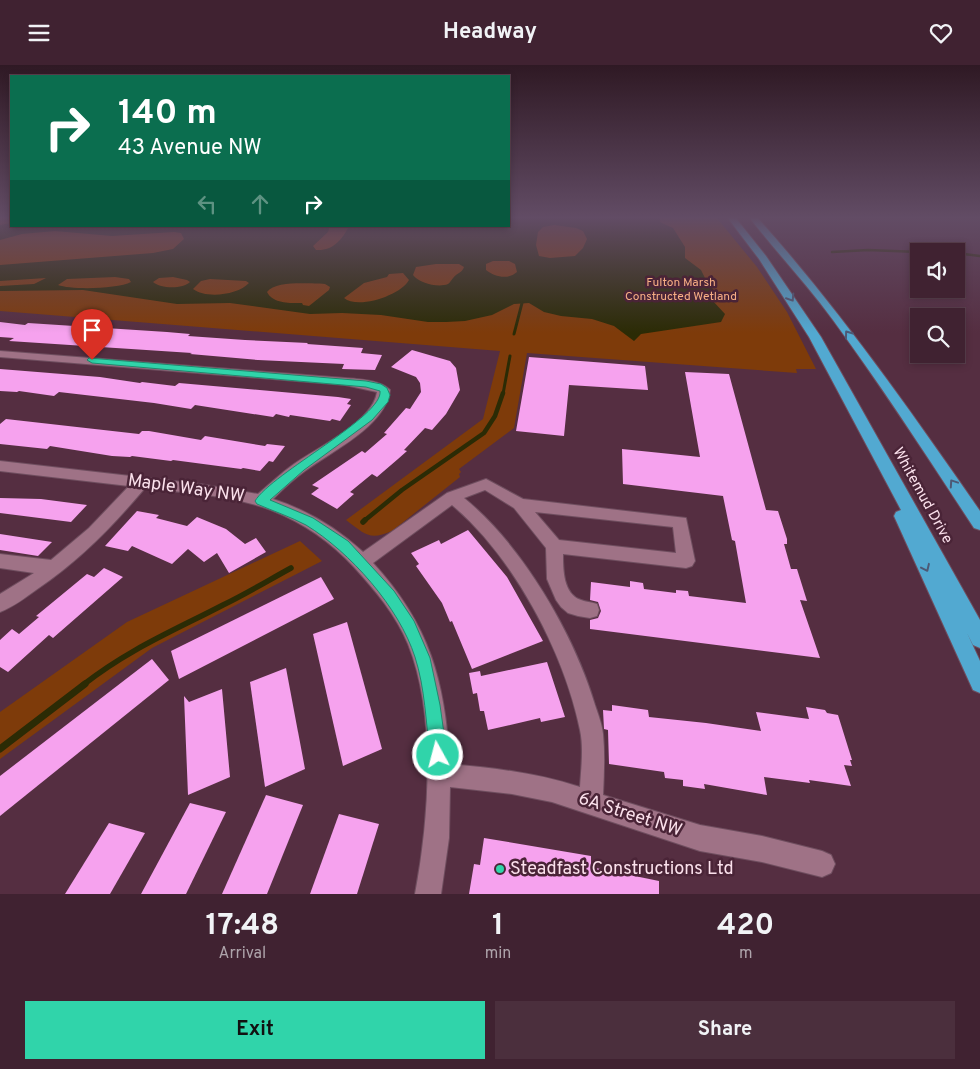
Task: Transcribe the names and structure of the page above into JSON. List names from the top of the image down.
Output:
{
  "streets": {
    "highway": ["Whitemud Drive"],
    "street": ["Maple Way NW", "6A Street NW"]
  },
  "crossings": [
    ["Maple Way NW", "6A Street NW"]
  ],
  "parks": ["Fulton Marsh Constructed Wetland"],
  "places": ["Steadfast Constructions Ltd"],
  "page": {
    "header": "Headway",
    "turn": ["140 m", "43 Avenue NW"],
    "eta": [
      "17:48",
      "Arrival",
      "1",
      "min",
      "420",
      "m"
    ],
    "buttons": ["Exit", "Share"]
  }
}
